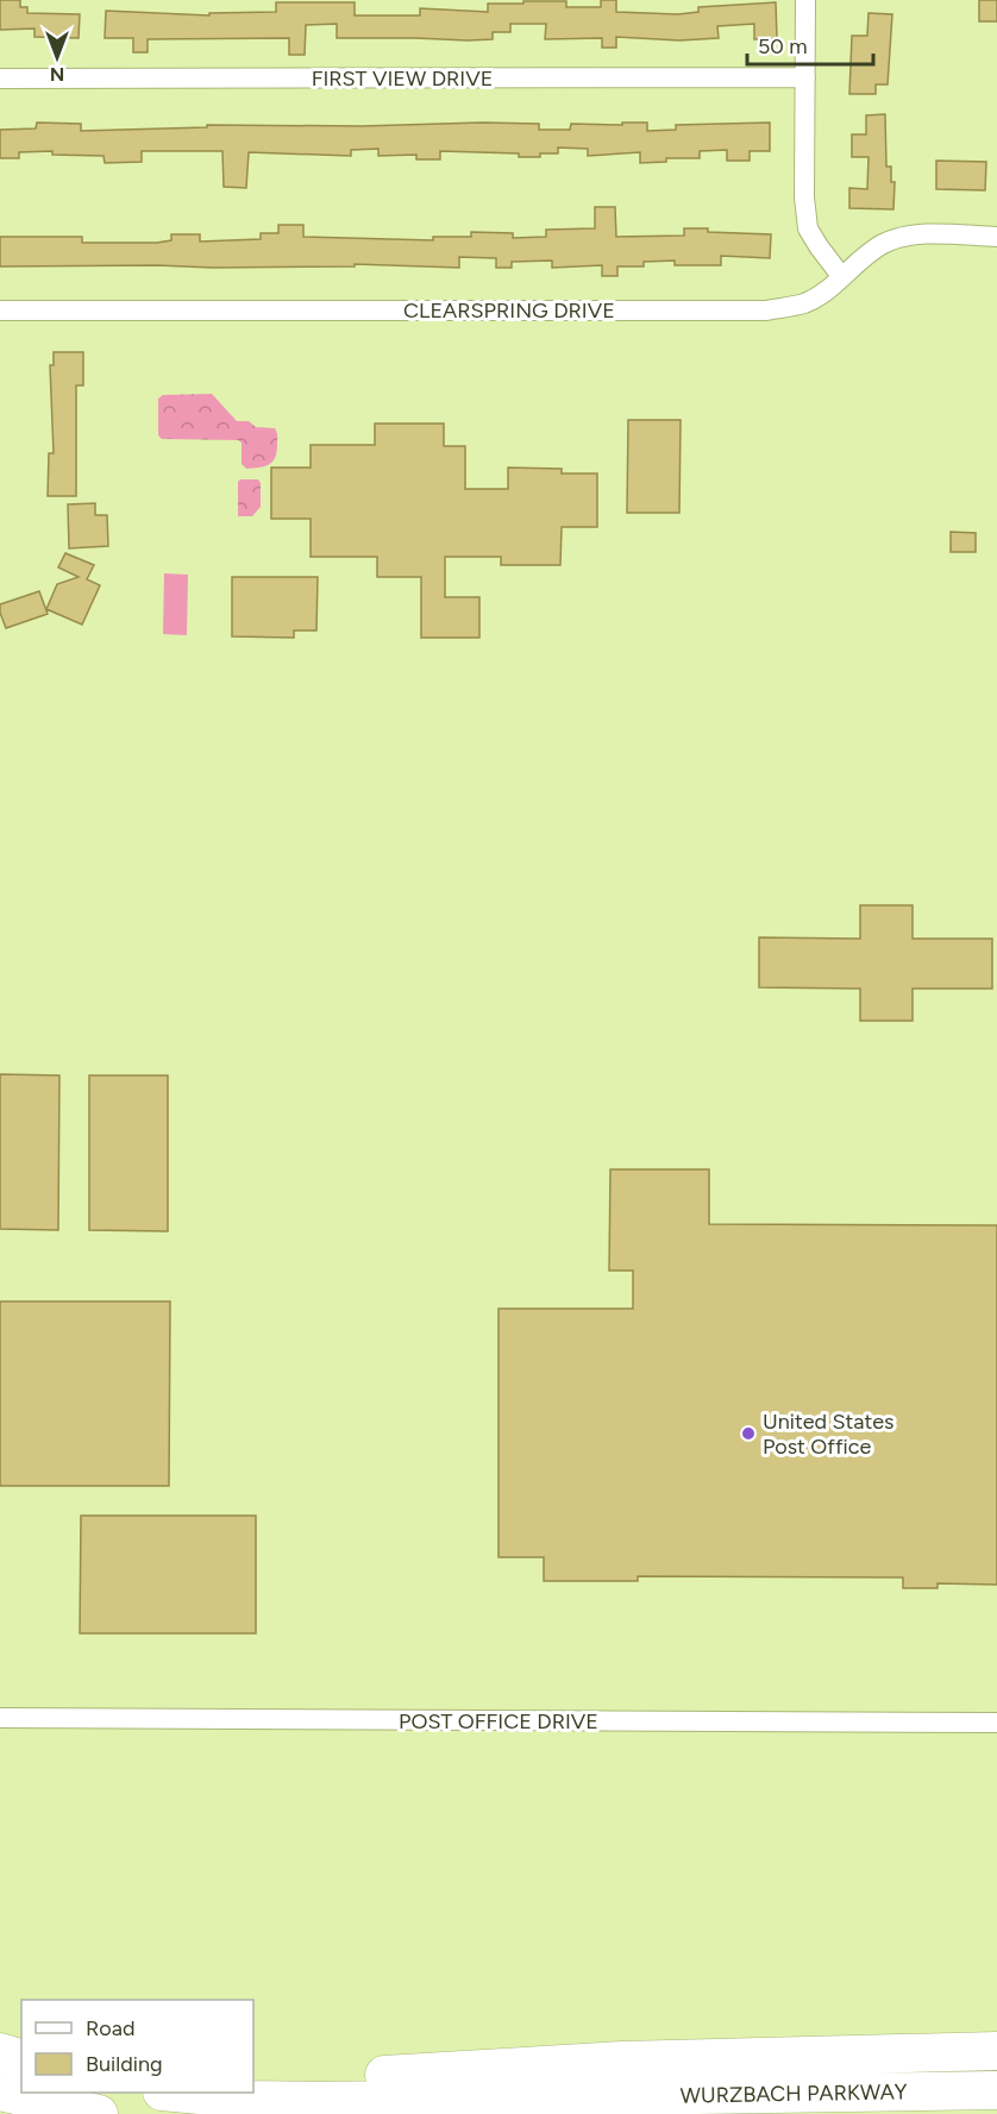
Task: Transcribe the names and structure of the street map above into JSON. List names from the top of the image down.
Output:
{
  "streets": {
    "highway": ["WURZBACH PARKWAY"],
    "street": ["FIRST VIEW DRIVE", "CLEARSPRING DRIVE", "POST OFFICE DRIVE"]
  },
  "places": ["United States Post Office"],
  "legend": ["Road", "Building"],
  "scale_bar": "50 m",
  "north": "bottom"
}
